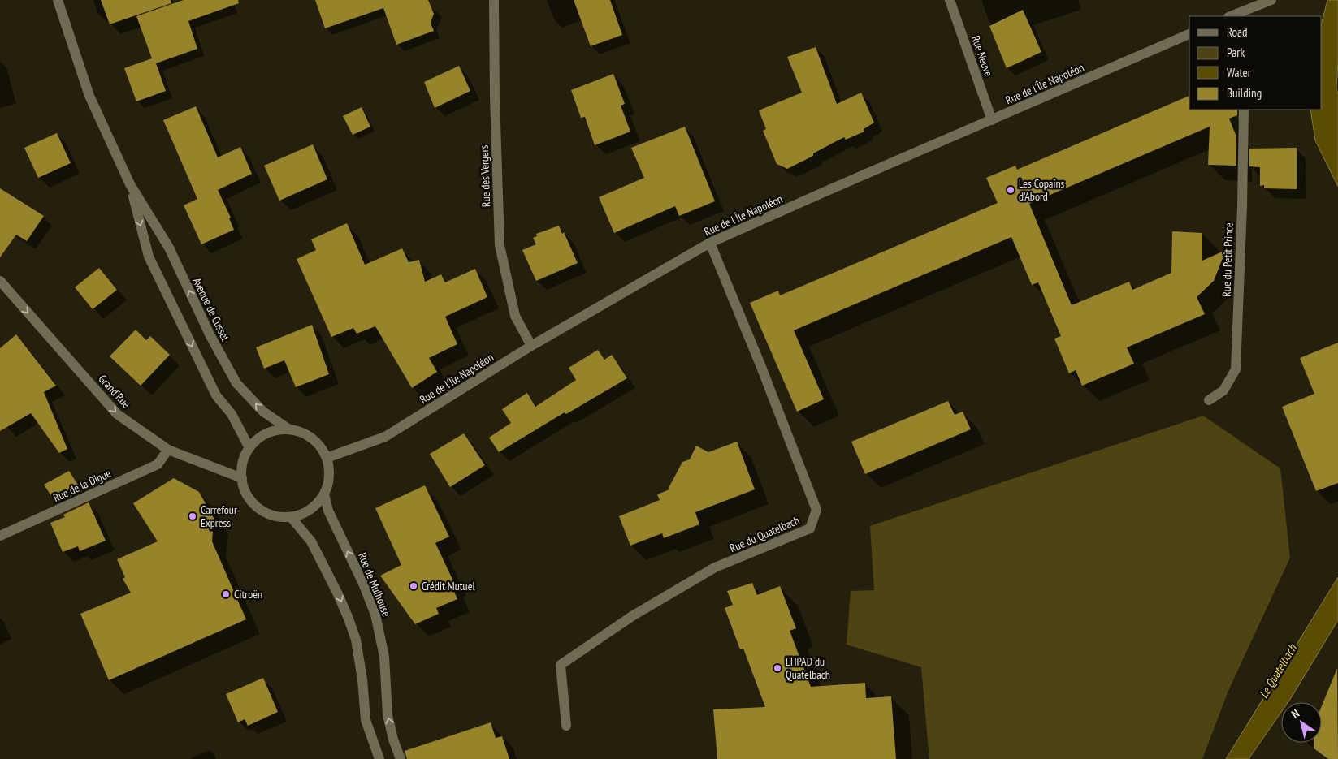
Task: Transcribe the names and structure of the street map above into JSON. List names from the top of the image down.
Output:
{
  "streets": {
    "street": [
      "Rue Neuve",
      "Rue de l'Île Napoléon",
      "Rue des Vergers",
      "Rue du Petit Prince",
      "Avenue de Cusset",
      "Grand'Rue",
      "Rue de la Digue",
      "Rue du Quatelbach",
      "Rue de Mulhouse"
    ]
  },
  "crossings": [
    ["Rue Neuve", "Rue de l'Île Napoléon"],
    ["Rue de l'Île Napoléon", "Rue des Vergers"],
    ["Rue de l'Île Napoléon", "Avenue de Cusset"],
    ["Rue de l'Île Napoléon", "Grand'Rue"],
    ["Rue de l'Île Napoléon", "Rue du Quatelbach"],
    ["Rue de l'Île Napoléon", "Rue de Mulhouse"],
    ["Avenue de Cusset", "Grand'Rue"],
    ["Avenue de Cusset", "Rue de Mulhouse"],
    ["Grand'Rue", "Rue de la Digue"],
    ["Grand'Rue", "Rue de Mulhouse"]
  ],
  "one_way": ["Grand'Rue"],
  "water": ["Le Quatelbach"],
  "places": [
    "Les Copains d'Abord",
    "Carrefour Express",
    "Crédit Mutuel",
    "Citroën",
    "EHPAD du Quatelbach"
  ],
  "legend": [
    "Road",
    "Park",
    "Water",
    "Building"
  ],
  "north": "top left"
}
